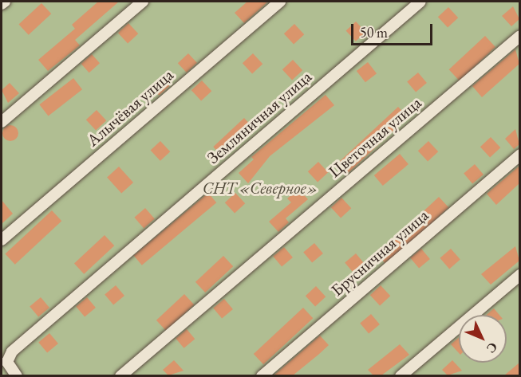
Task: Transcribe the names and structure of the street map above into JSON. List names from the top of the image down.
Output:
{
  "streets": {
    "street": [
      "Алычёвая улица",
      "Земляничная улица",
      "Цветочная улица",
      "Брусничная улица"
    ]
  },
  "parks": ["СНТ «Северное»"],
  "scale_bar": "50 m",
  "north": "bottom right"
}
